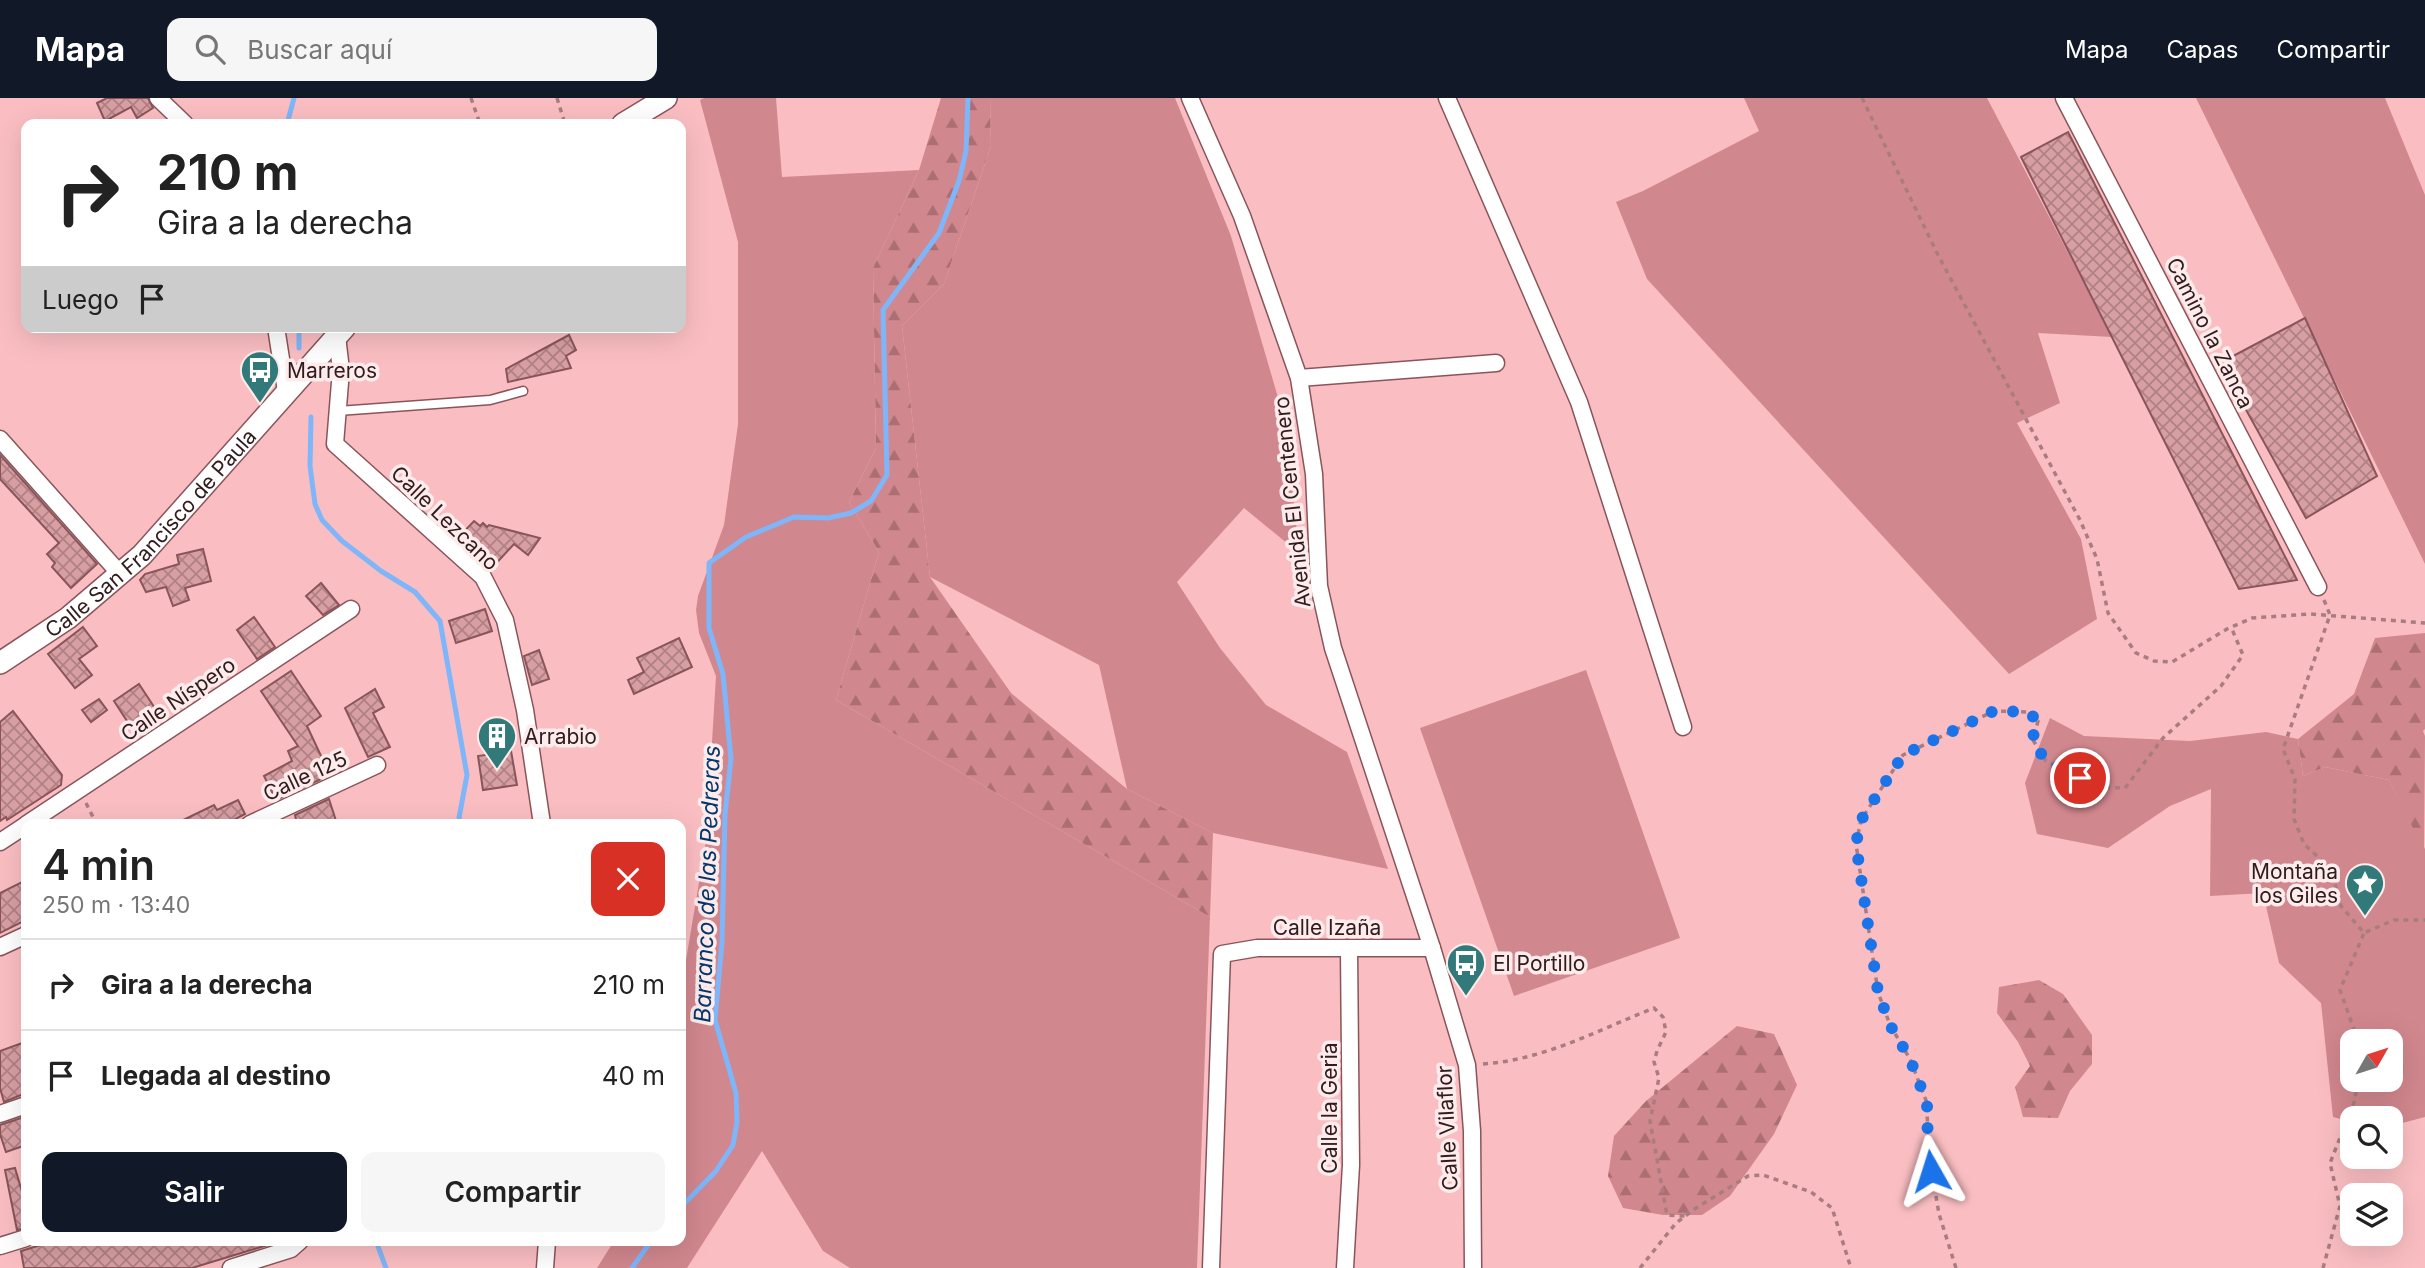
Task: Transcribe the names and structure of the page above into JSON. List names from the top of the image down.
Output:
{
  "streets": {
    "main road": ["Calle San Francisco de Paula"],
    "street": [
      "Camino la Zanca",
      "Avenida El Centenero",
      "Calle Lezcano",
      "Calle Níspero",
      "Calle 125",
      "Calle Izaña",
      "Calle la Geria",
      "Calle Vilaflor"
    ]
  },
  "crossings": [
    ["Avenida El Centenero", "Calle Izaña"],
    ["Avenida El Centenero", "Calle Vilaflor"],
    ["Calle Izaña", "Calle la Geria"],
    ["Calle Izaña", "Calle Vilaflor"]
  ],
  "water": ["Barranco de las Pedreras"],
  "places": {
    "bus stop": ["Marreros", "El Portillo"],
    "building": ["Arrabio"],
    "place": ["Montaña los Giles"]
  },
  "north": "top right",
  "page": {
    "header": "Mapa",
    "search": "Buscar aquí",
    "nav": ["Mapa", "Capas", "Compartir"],
    "turn": ["210 m", "Gira a la derecha"],
    "then": "Luego",
    "heading": ["4 min", "250 m · 13:40"],
    "list": [
      {
        "name": "Gira a la derecha",
        "value": "210 m"
      },
      {
        "name": "Llegada al destino",
        "value": "40 m"
      }
    ],
    "buttons": ["Salir", "Compartir"]
  }
}
